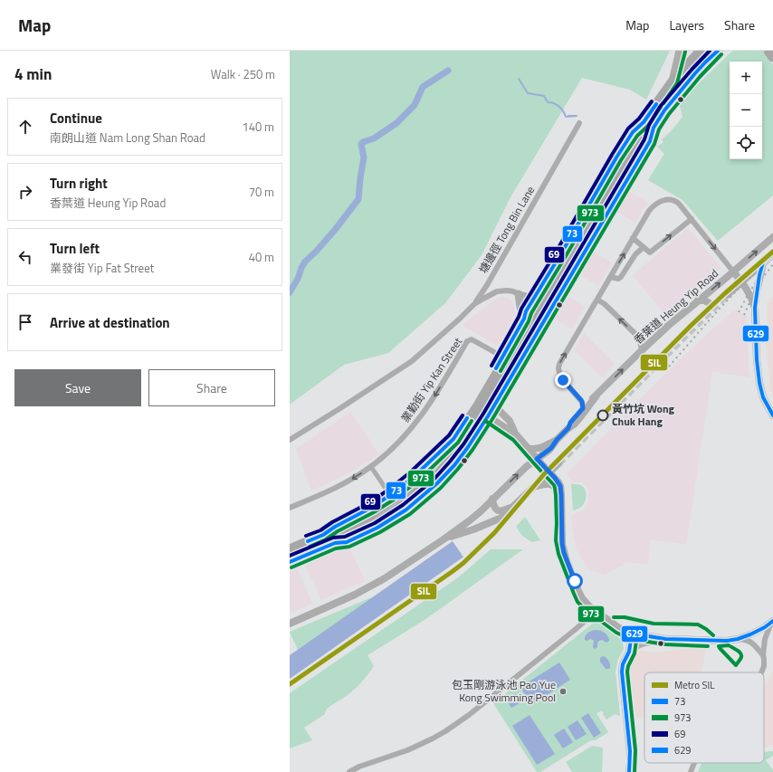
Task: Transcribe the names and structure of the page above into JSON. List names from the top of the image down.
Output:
{
  "streets": {
    "street": ["塘邊徑 Tong Bin Lane", "香葉道 Heung Yip Road", "業勤街 Yip Kan Street"]
  },
  "places": ["黃竹坑 Wong Chuk Hang", "包玉剛游泳池 Pao Yue Kong Swimming Pool"],
  "lines": [
    "transit line 73",
    "transit line 69",
    "transit line 973",
    "metro line SIL",
    "transit line 629"
  ],
  "legend": [
    "Metro SIL",
    "73",
    "973",
    "69",
    "629"
  ],
  "page": {
    "header": "Map",
    "nav": ["Map", "Layers", "Share"],
    "heading": ["4 min", "Walk · 250 m"],
    "map_buttons": ["+", "−"],
    "list": [
      ["Continue", "南朗山道 Nam Long Shan Road", "140 m"],
      ["Turn right", "香葉道 Heung Yip Road", "70 m"],
      ["Turn left", "業發街 Yip Fat Street", "40 m"],
      "Arrive at destination"
    ],
    "buttons": ["Save", "Share"]
  }
}
